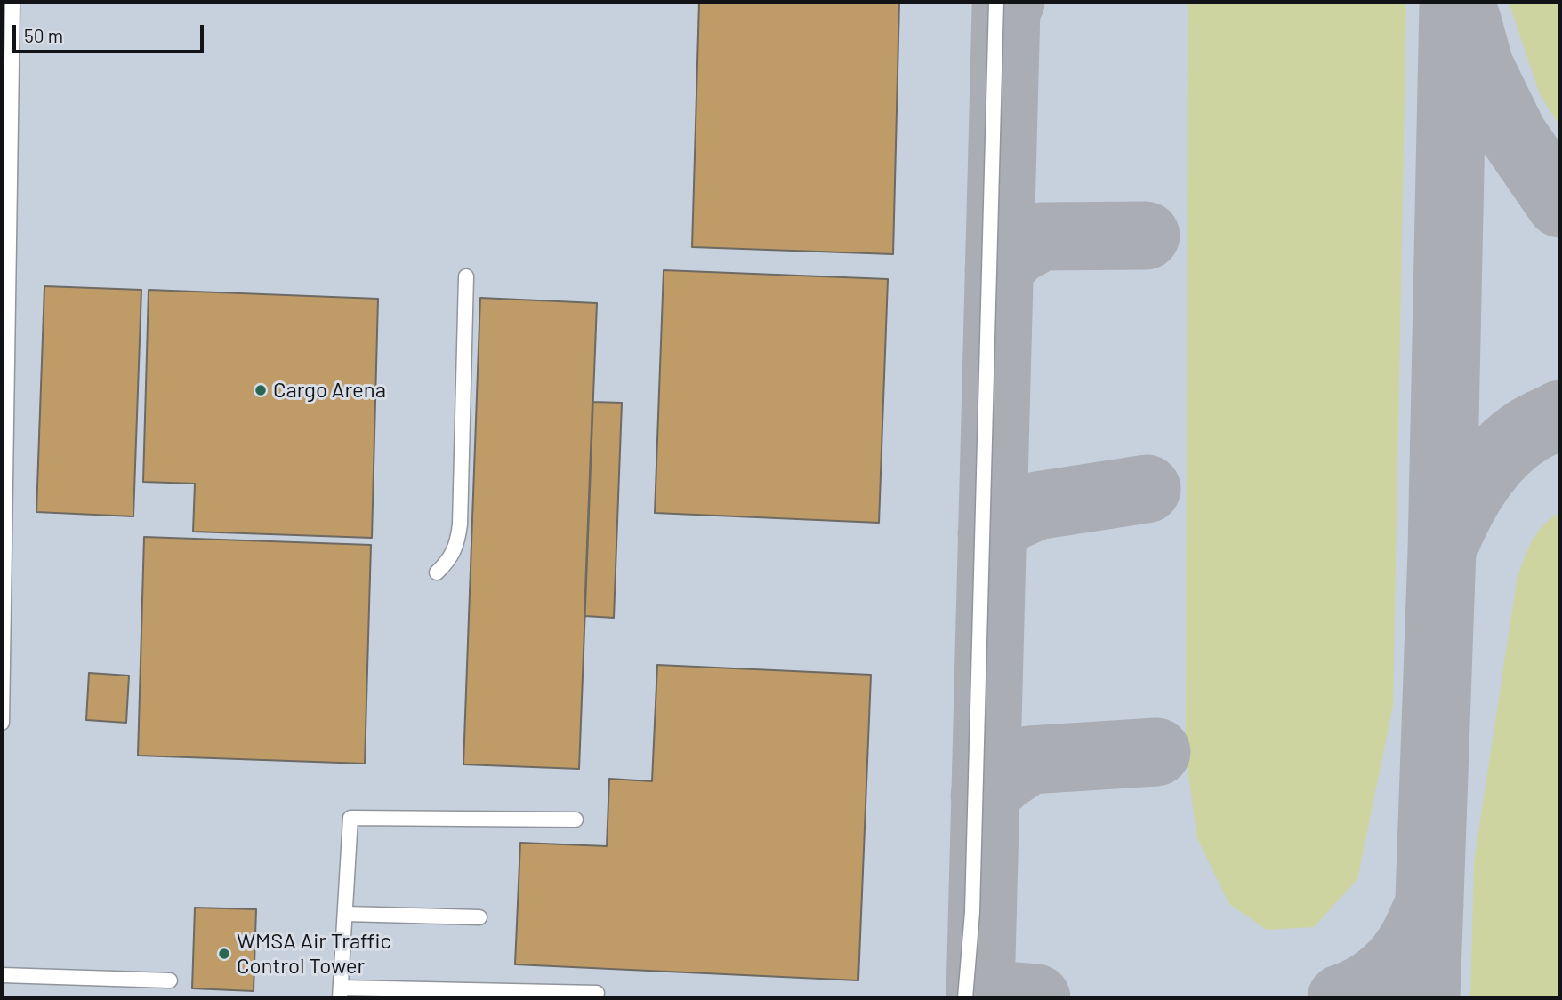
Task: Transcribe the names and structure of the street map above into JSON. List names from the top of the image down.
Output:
{
  "places": ["Cargo Arena", "WMSA Air Traffic Control Tower"],
  "scale_bar": "50 m"
}
